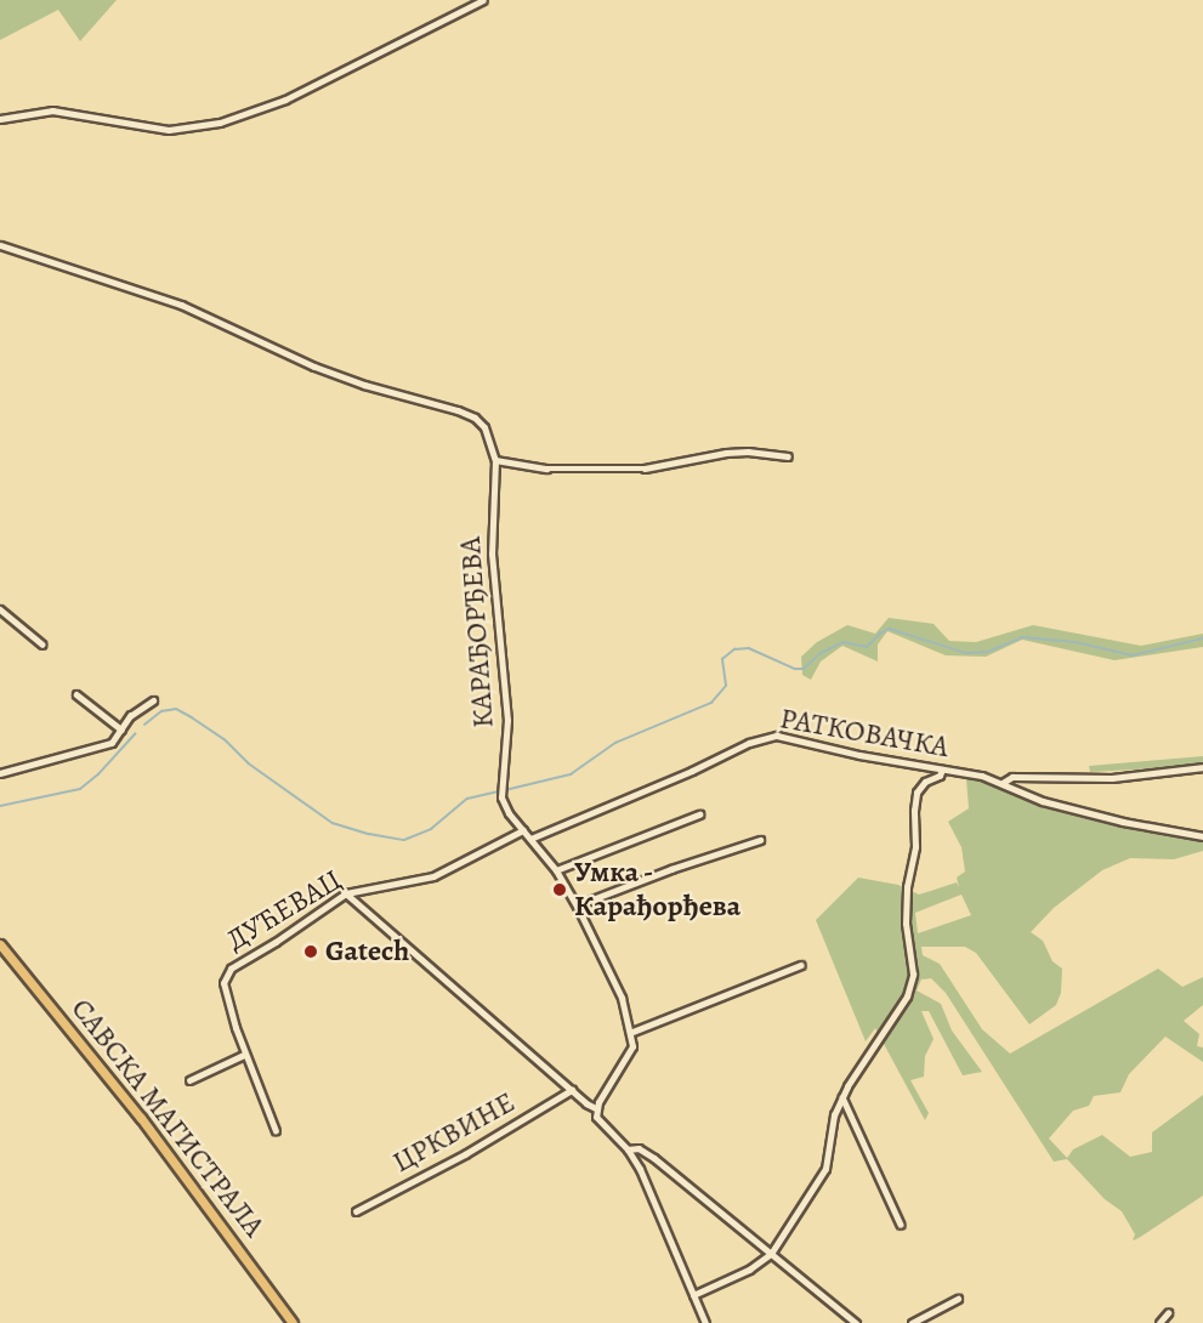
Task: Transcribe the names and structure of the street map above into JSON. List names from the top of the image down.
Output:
{
  "streets": {
    "main road": ["САВСКА МАГИСТРАЛА"],
    "street": [
      "КАРАЂОРЂЕВА",
      "РАТКОВАЧКА",
      "ДУЋЕВАЦ",
      "ЦРКВИНЕ"
    ]
  },
  "crossings": [
    ["КАРАЂОРЂЕВА", "РАТКОВАЧКА"],
    ["КАРАЂОРЂЕВА", "ДУЋЕВАЦ"]
  ],
  "places": ["Умка - Карађорђева", "Gatech"]
}
